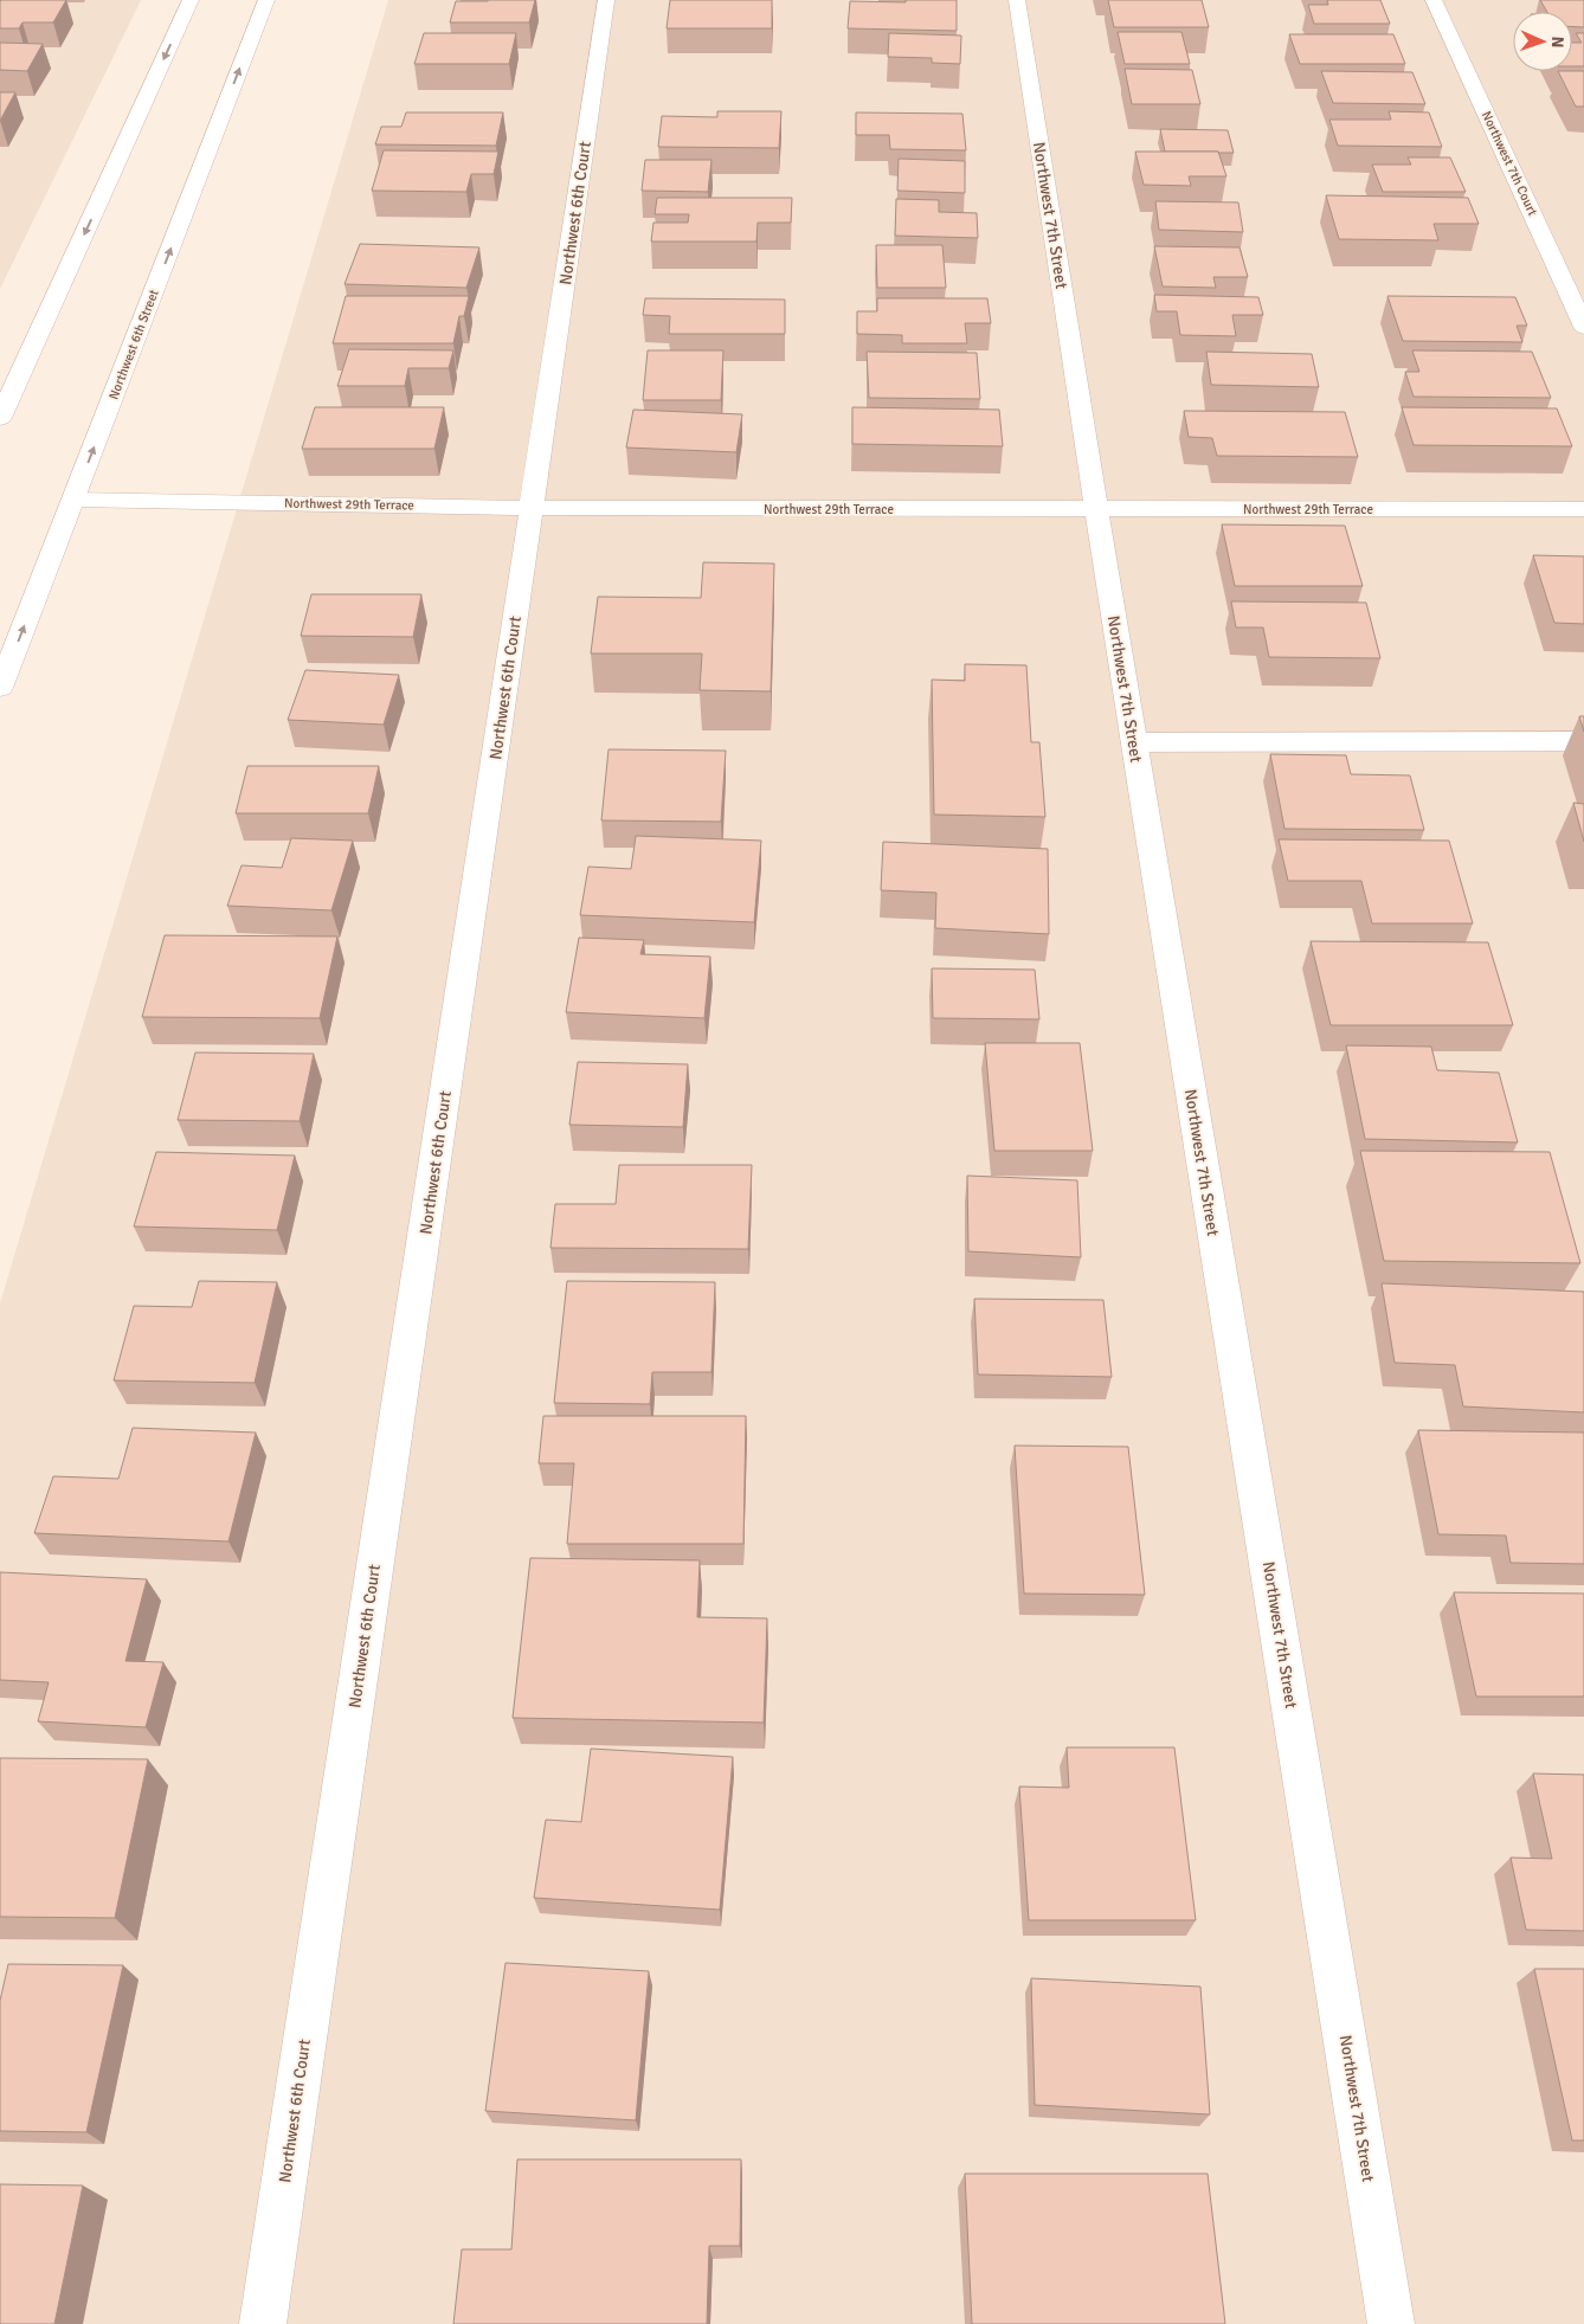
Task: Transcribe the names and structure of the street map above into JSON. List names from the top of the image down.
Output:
{
  "streets": {
    "street": [
      "Northwest 7th Court",
      "Northwest 6th Court",
      "Northwest 7th Street",
      "Northwest 6th Street",
      "Northwest 29th Terrace"
    ]
  },
  "crossings": [
    ["Northwest 6th Court", "Northwest 29th Terrace"],
    ["Northwest 7th Street", "Northwest 29th Terrace"],
    ["Northwest 6th Street", "Northwest 29th Terrace"]
  ],
  "north": "right"
}
